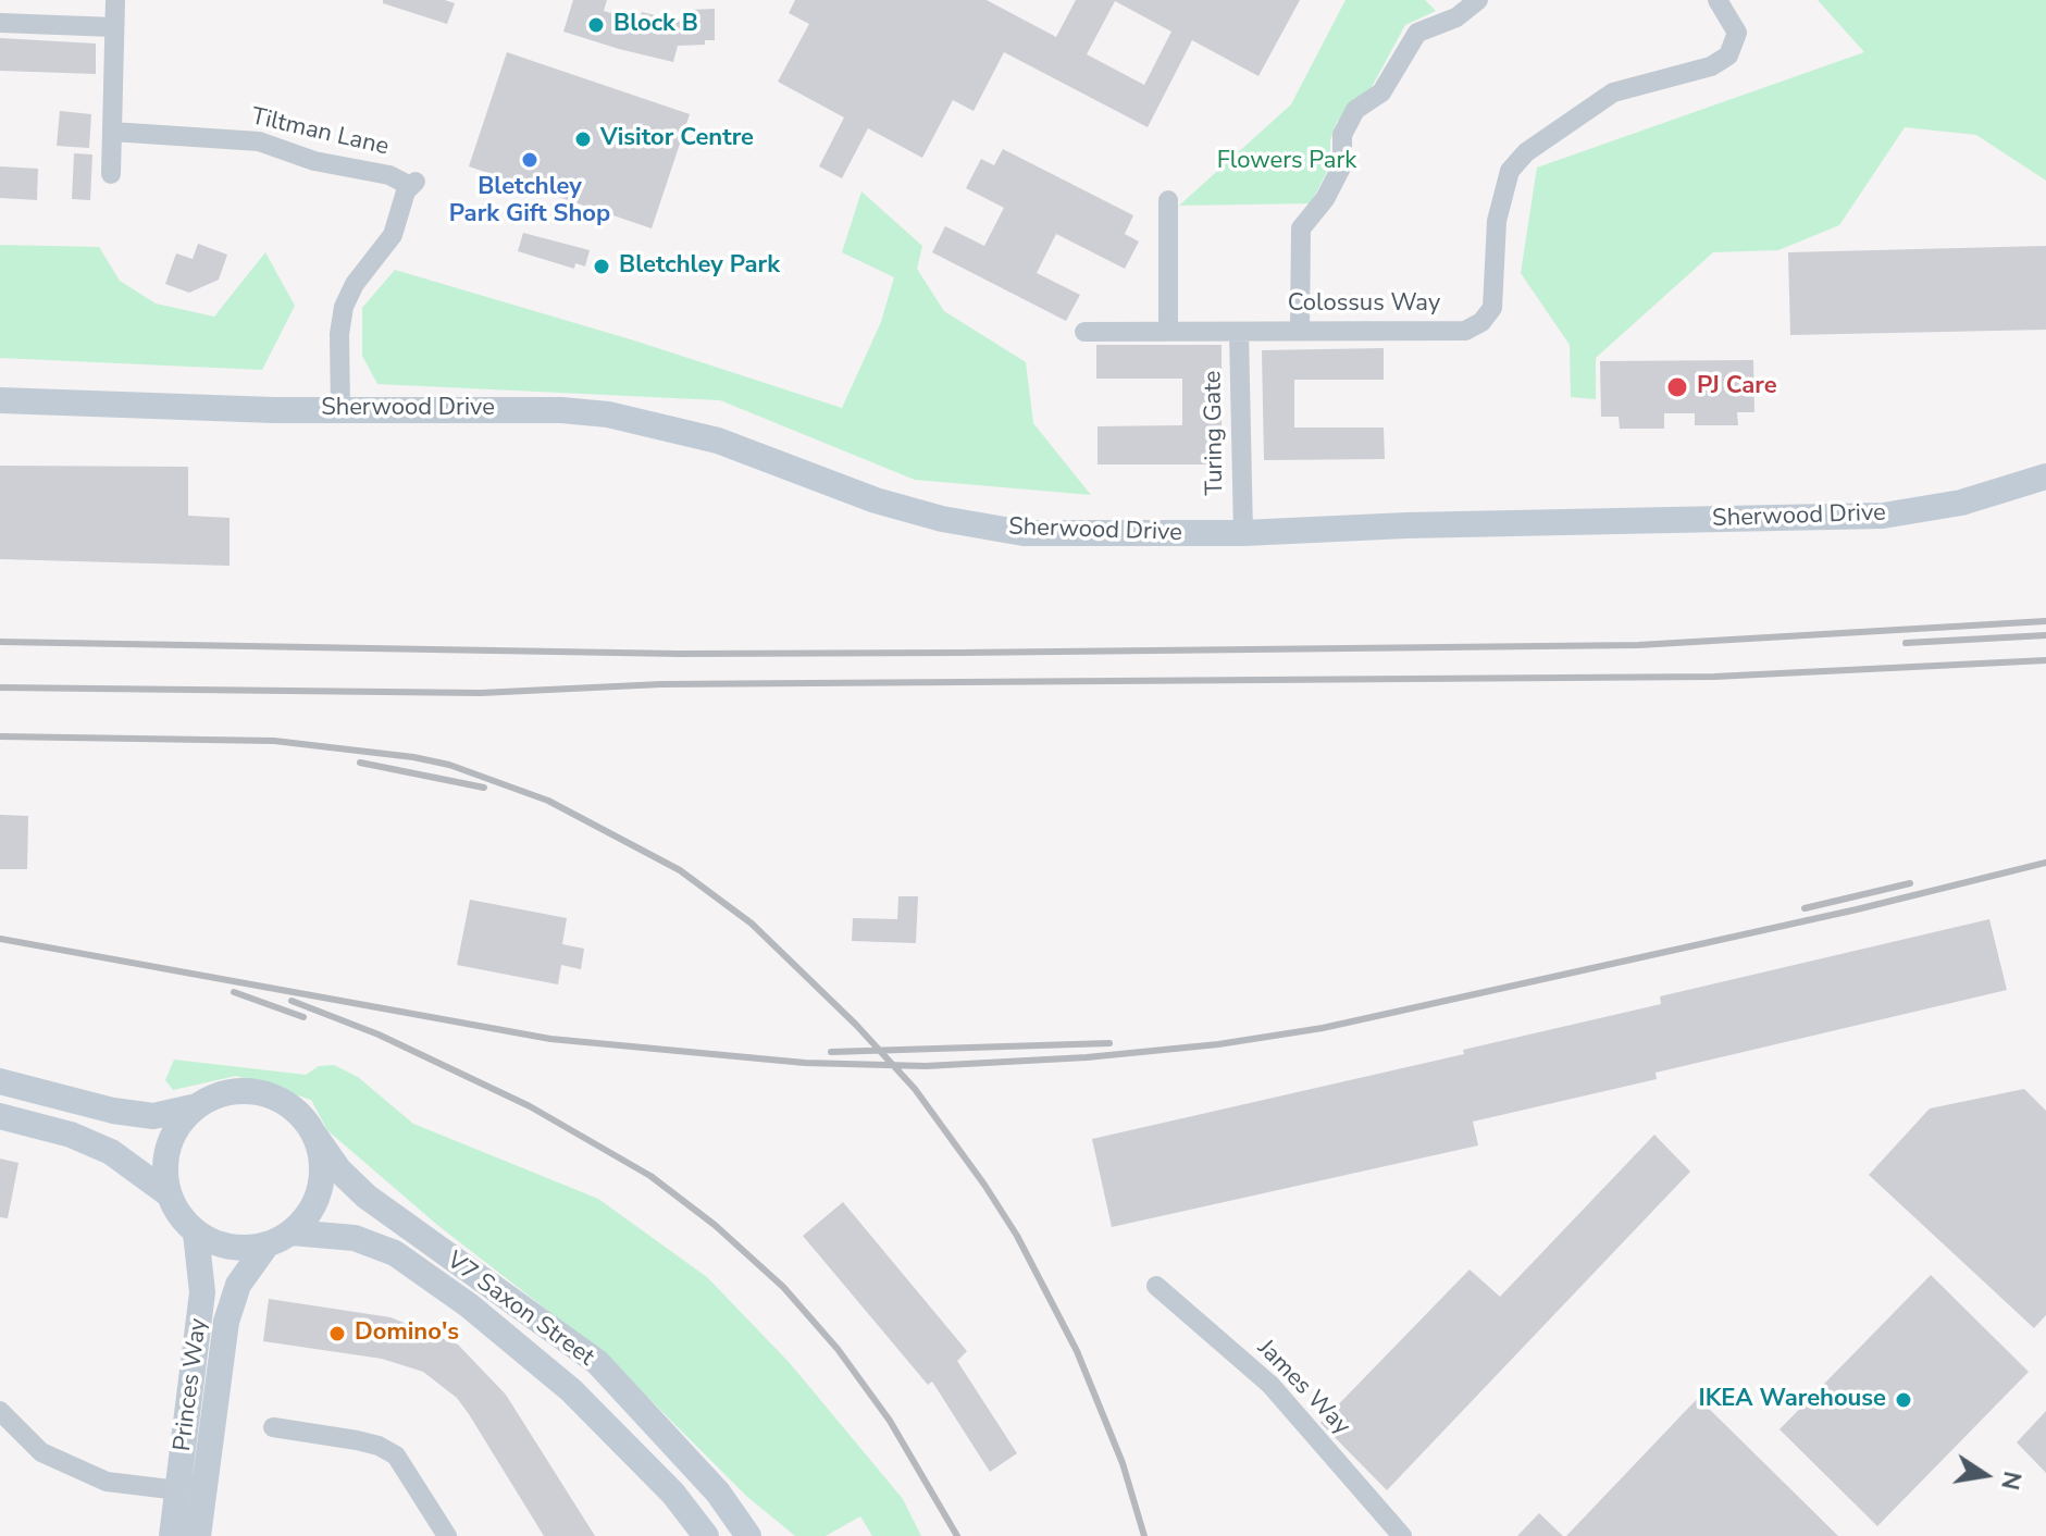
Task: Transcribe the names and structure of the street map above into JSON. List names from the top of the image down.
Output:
{
  "streets": {
    "street": [
      "Tiltman Lane",
      "Colossus Way",
      "Sherwood Drive",
      "Turing Gate",
      "V7 Saxon Street",
      "Princes Way",
      "James Way"
    ]
  },
  "crossings": [
    ["Tiltman Lane", "Sherwood Drive"],
    ["Colossus Way", "Turing Gate"],
    ["Sherwood Drive", "Turing Gate"],
    ["V7 Saxon Street", "Princes Way"]
  ],
  "parks": ["Flowers Park"],
  "places": [
    "Block B",
    "Visitor Centre",
    "Bletchley Park Gift Shop",
    "Bletchley Park",
    "PJ Care",
    "Domino's",
    "IKEA Warehouse"
  ],
  "north": "right"
}
